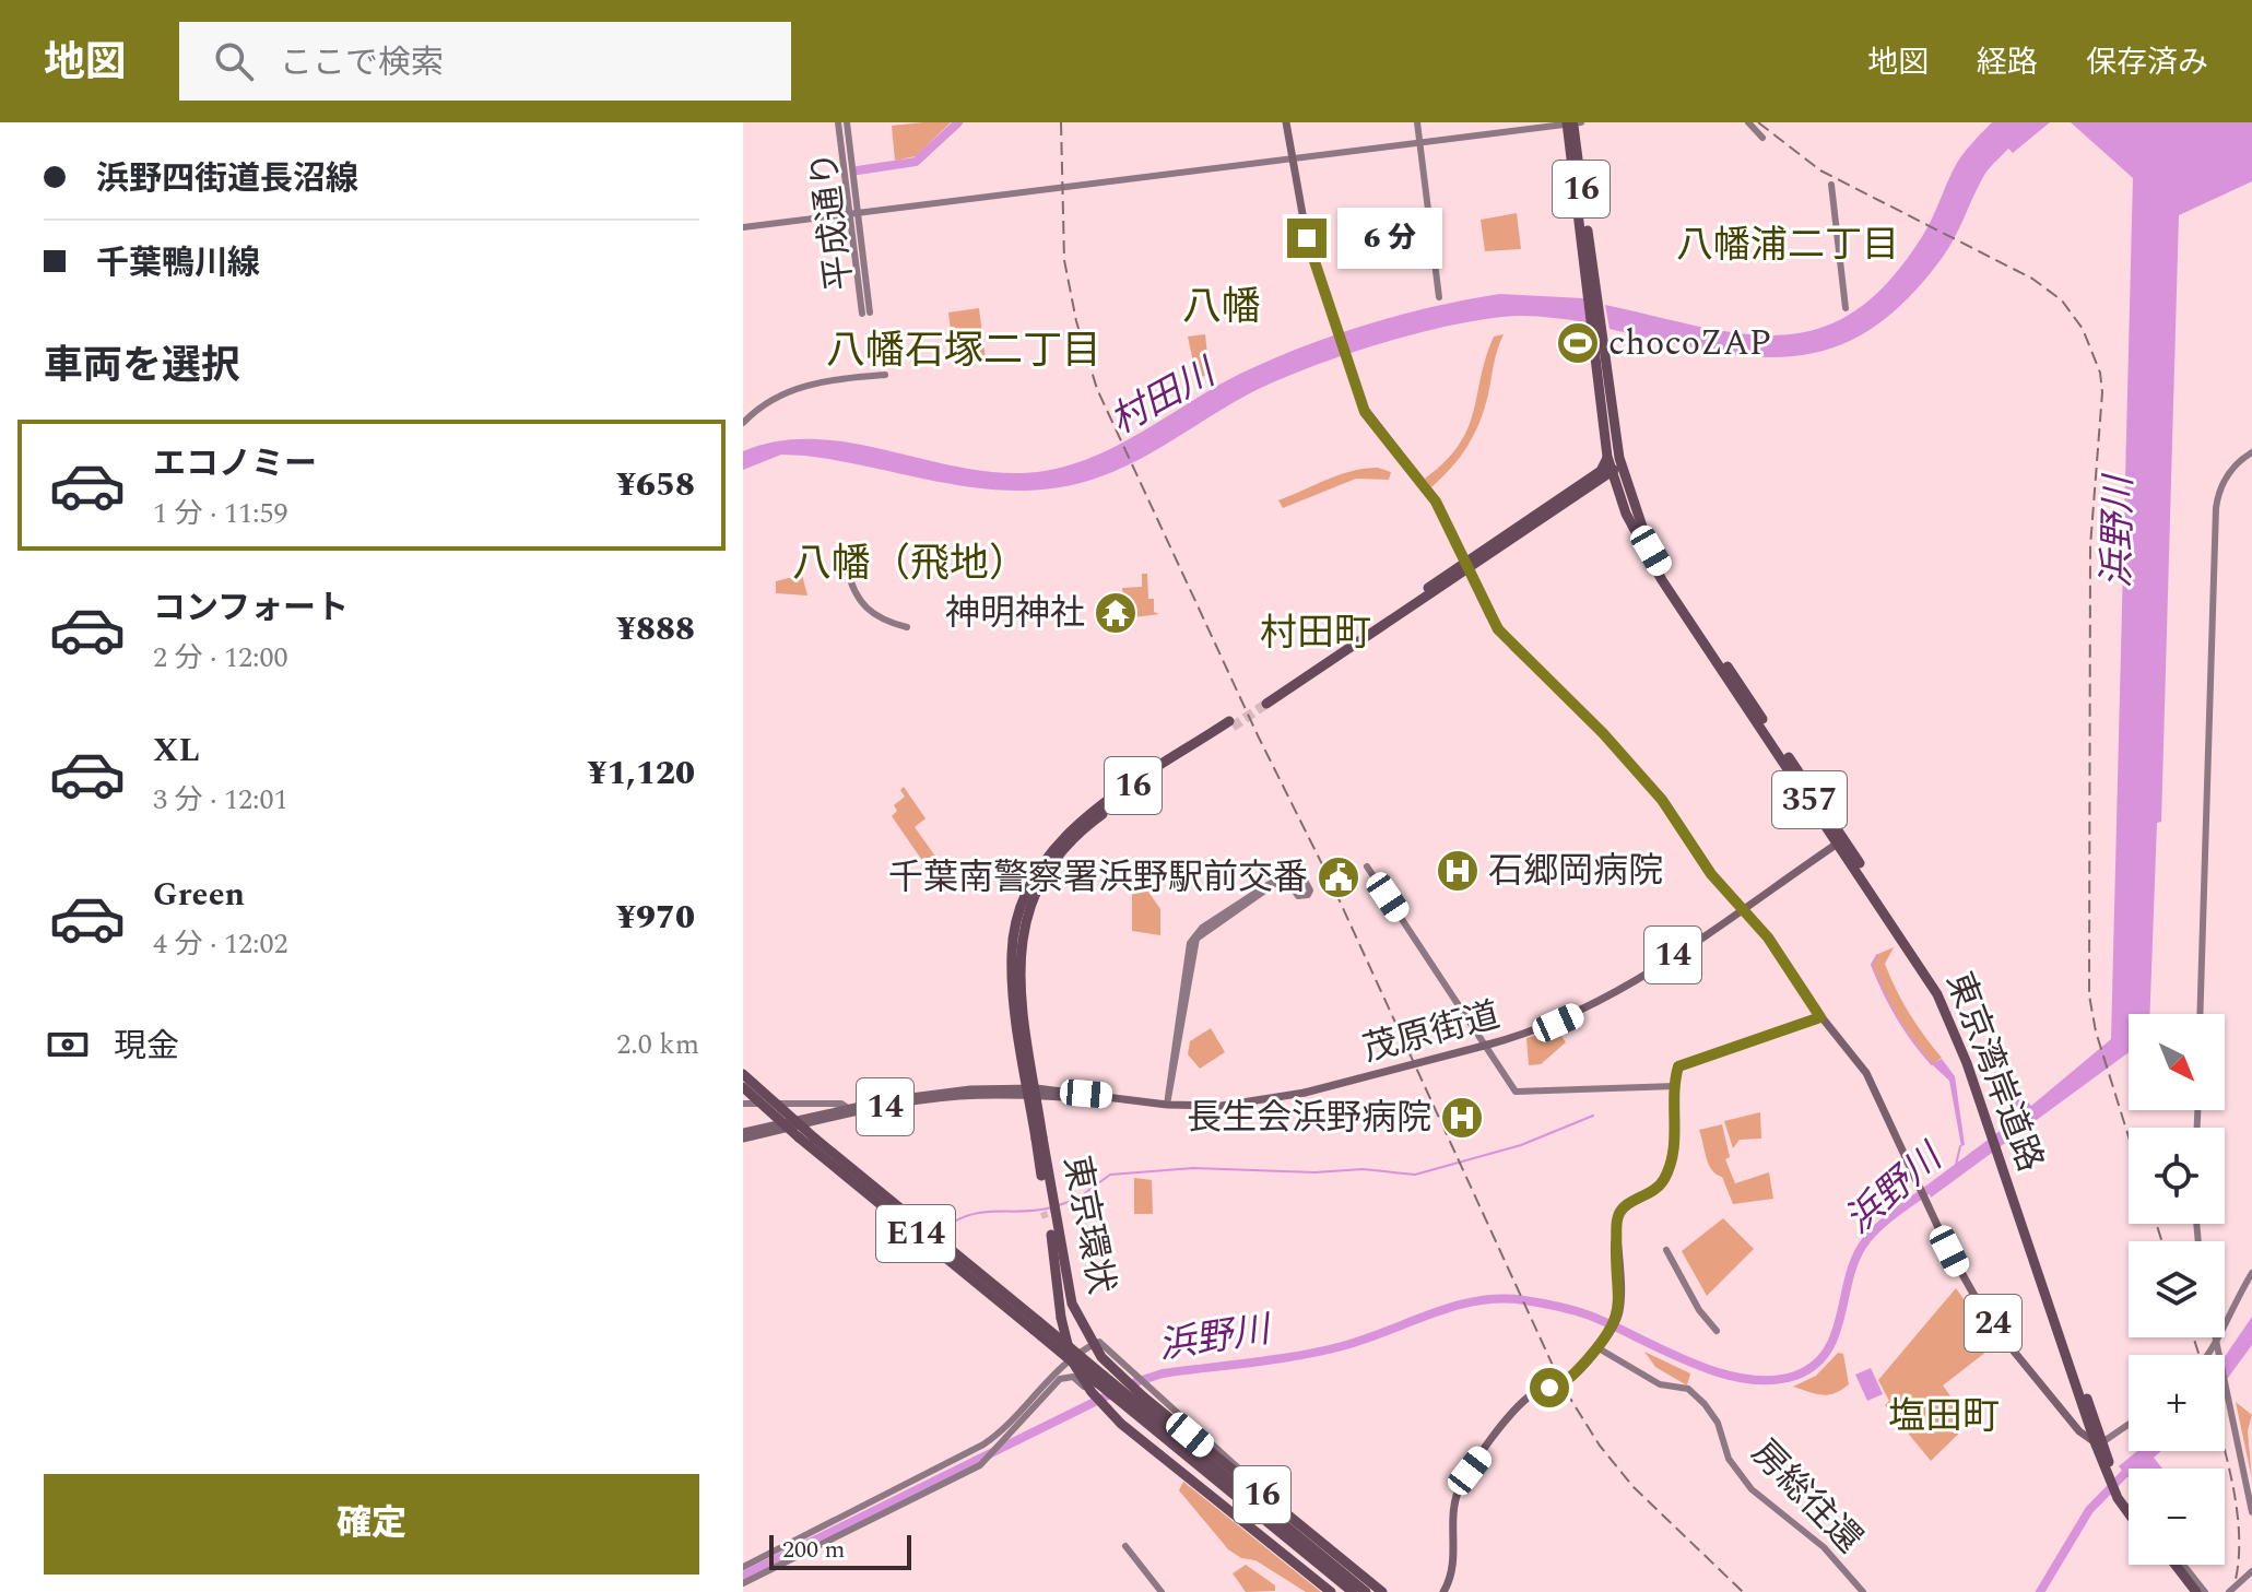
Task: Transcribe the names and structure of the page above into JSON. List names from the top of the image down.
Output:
{
  "streets": {
    "highway": [
      "16",
      "357",
      "東京湾岸道路",
      "東京環状",
      "E14"
    ],
    "main road": ["14", "茂原街道", "24"],
    "street": ["平成通り", "房総往還"]
  },
  "crossings": [
    ["16", "茂原街道"],
    ["16", "東京湾岸道路"],
    ["16", "東京環状"],
    ["茂原街道", "東京湾岸道路"],
    ["茂原街道", "東京環状"],
    ["茂原街道", "24"],
    ["東京湾岸道路", "24"],
    ["東京環状", "E14"]
  ],
  "districts": [
    "八幡浦二丁目",
    "八幡",
    "八幡石塚二丁目",
    "八幡（飛地）",
    "村田町",
    "塩田町"
  ],
  "water": ["村田川", "浜野川"],
  "places": {
    "sports": ["chocoZAP"],
    "temple": ["神明神社"],
    "hospital": ["石郷岡病院", "長生会浜野病院"],
    "public building": ["千葉南警察署浜野駅前交番"]
  },
  "scale_bar": "200 m",
  "north": "bottom right",
  "page": {
    "header": "地図",
    "search": "ここで検索",
    "nav": ["地図", "経路", "保存済み"],
    "banner": ["浜野四街道長沼線", "千葉鴨川線"],
    "bubble": "6 分",
    "heading": "車両を選択",
    "list": [
      {
        "name": "エコノミー",
        "note": "1 分 · 11:59",
        "value": "¥658"
      },
      {
        "name": "コンフォート",
        "note": "2 分 · 12:00",
        "value": "¥888"
      },
      {
        "name": "XL",
        "note": "3 分 · 12:01",
        "value": "¥1,120"
      },
      {
        "name": "Green",
        "note": "4 分 · 12:02",
        "value": "¥970"
      }
    ],
    "pay": ["現金", "2.0 km"],
    "map_buttons": ["+", "−"],
    "buttons": "確定",
    "scale": "200 m"
  }
}
